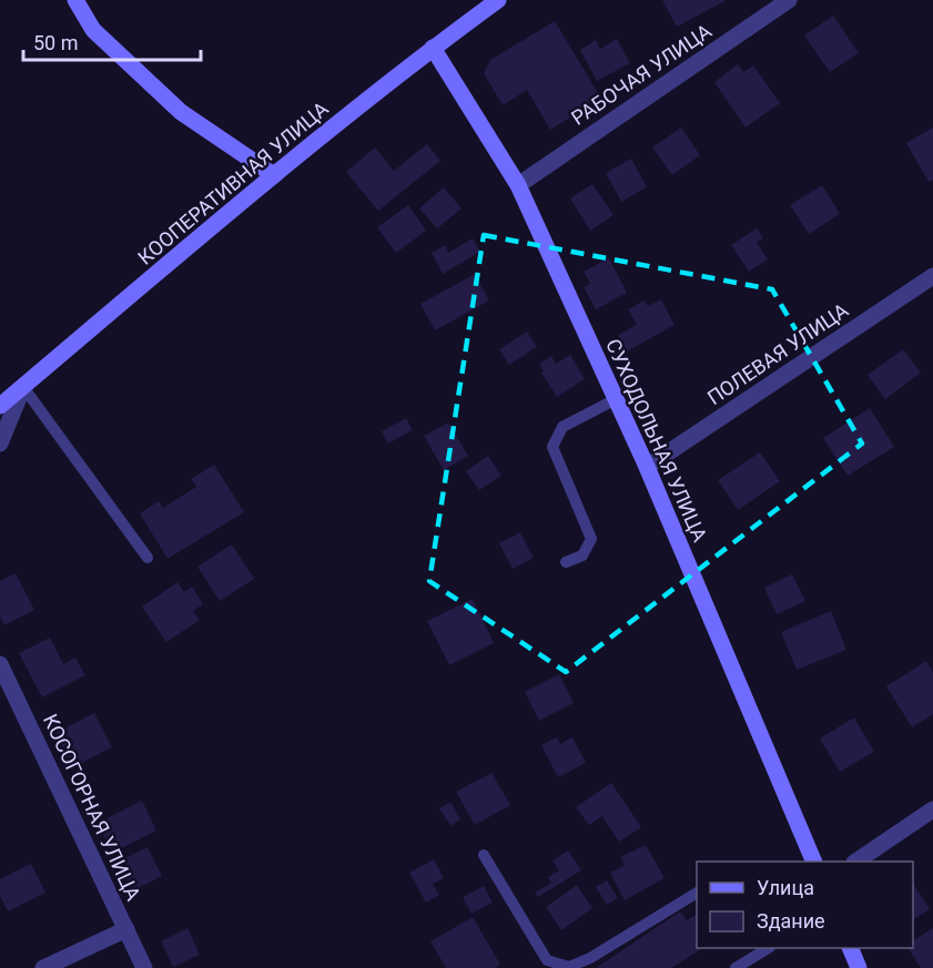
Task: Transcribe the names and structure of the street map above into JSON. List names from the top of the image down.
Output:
{
  "streets": {
    "street": [
      "РАБОЧАЯ УЛИЦА",
      "КООПЕРАТИВНАЯ УЛИЦА",
      "ПОЛЕВАЯ УЛИЦА",
      "СУХОДОЛЬНАЯ УЛИЦА",
      "КОСОГОРНАЯ УЛИЦА"
    ]
  },
  "crossings": [
    ["РАБОЧАЯ УЛИЦА", "СУХОДОЛЬНАЯ УЛИЦА"],
    ["КООПЕРАТИВНАЯ УЛИЦА", "СУХОДОЛЬНАЯ УЛИЦА"],
    ["ПОЛЕВАЯ УЛИЦА", "СУХОДОЛЬНАЯ УЛИЦА"]
  ],
  "legend": ["Улица", "Здание"],
  "scale_bar": "50 m"
}
